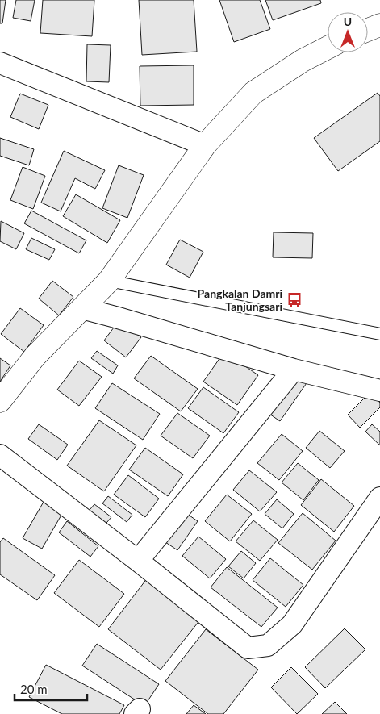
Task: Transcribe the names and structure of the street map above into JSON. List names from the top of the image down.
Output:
{
  "places": {
    "bus stop": ["Pangkalan Damri Tanjungsari"]
  },
  "scale_bar": "20 m",
  "north": "top"
}
